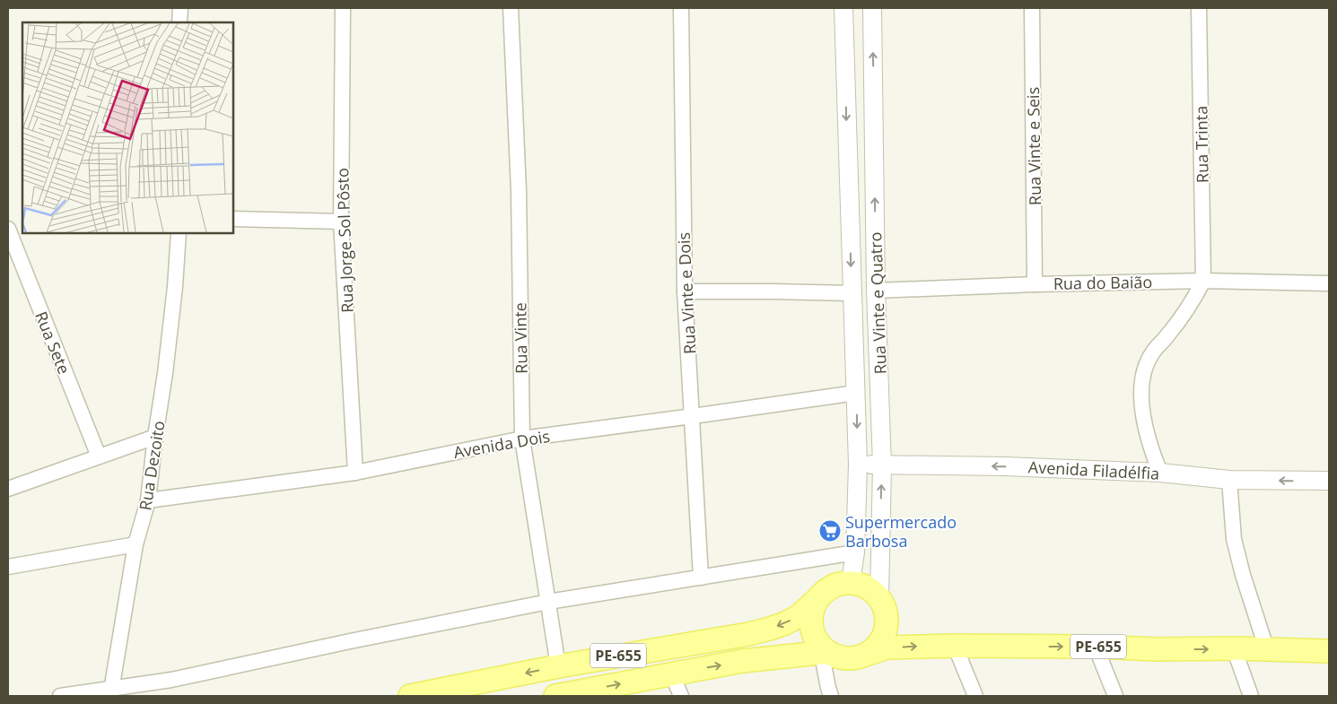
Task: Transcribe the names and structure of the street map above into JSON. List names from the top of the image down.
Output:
{
  "streets": {
    "main road": ["PE-655"],
    "street": [
      "Rua Trinta",
      "Rua Vinte e Seis",
      "Rua Jorge Sol Pôsto",
      "Rua do Baião",
      "Rua Vinte e Dois",
      "Rua Vinte e Quatro",
      "Rua Vinte",
      "Rua Sete",
      "Avenida Dois",
      "Rua Dezoito",
      "Avenida Filadélfia"
    ]
  },
  "crossings": [
    ["Rua Trinta", "Rua do Baião"],
    ["Rua Vinte e Seis", "Rua do Baião"],
    ["Rua Jorge Sol Pôsto", "Avenida Dois"],
    ["Rua do Baião", "Rua Vinte e Quatro"],
    ["Rua Vinte e Dois", "Avenida Dois"],
    ["Rua Vinte e Quatro", "Avenida Dois"],
    ["Rua Vinte e Quatro", "Avenida Filadélfia"],
    ["Rua Vinte e Quatro", "PE-655"],
    ["Rua Vinte", "Avenida Dois"],
    ["Rua Vinte", "PE-655"],
    ["Avenida Dois", "Rua Dezoito"]
  ],
  "one_way": ["Avenida Filadélfia"],
  "places": {
    "supermarket": ["Supermercado Barbosa"]
  }
}
